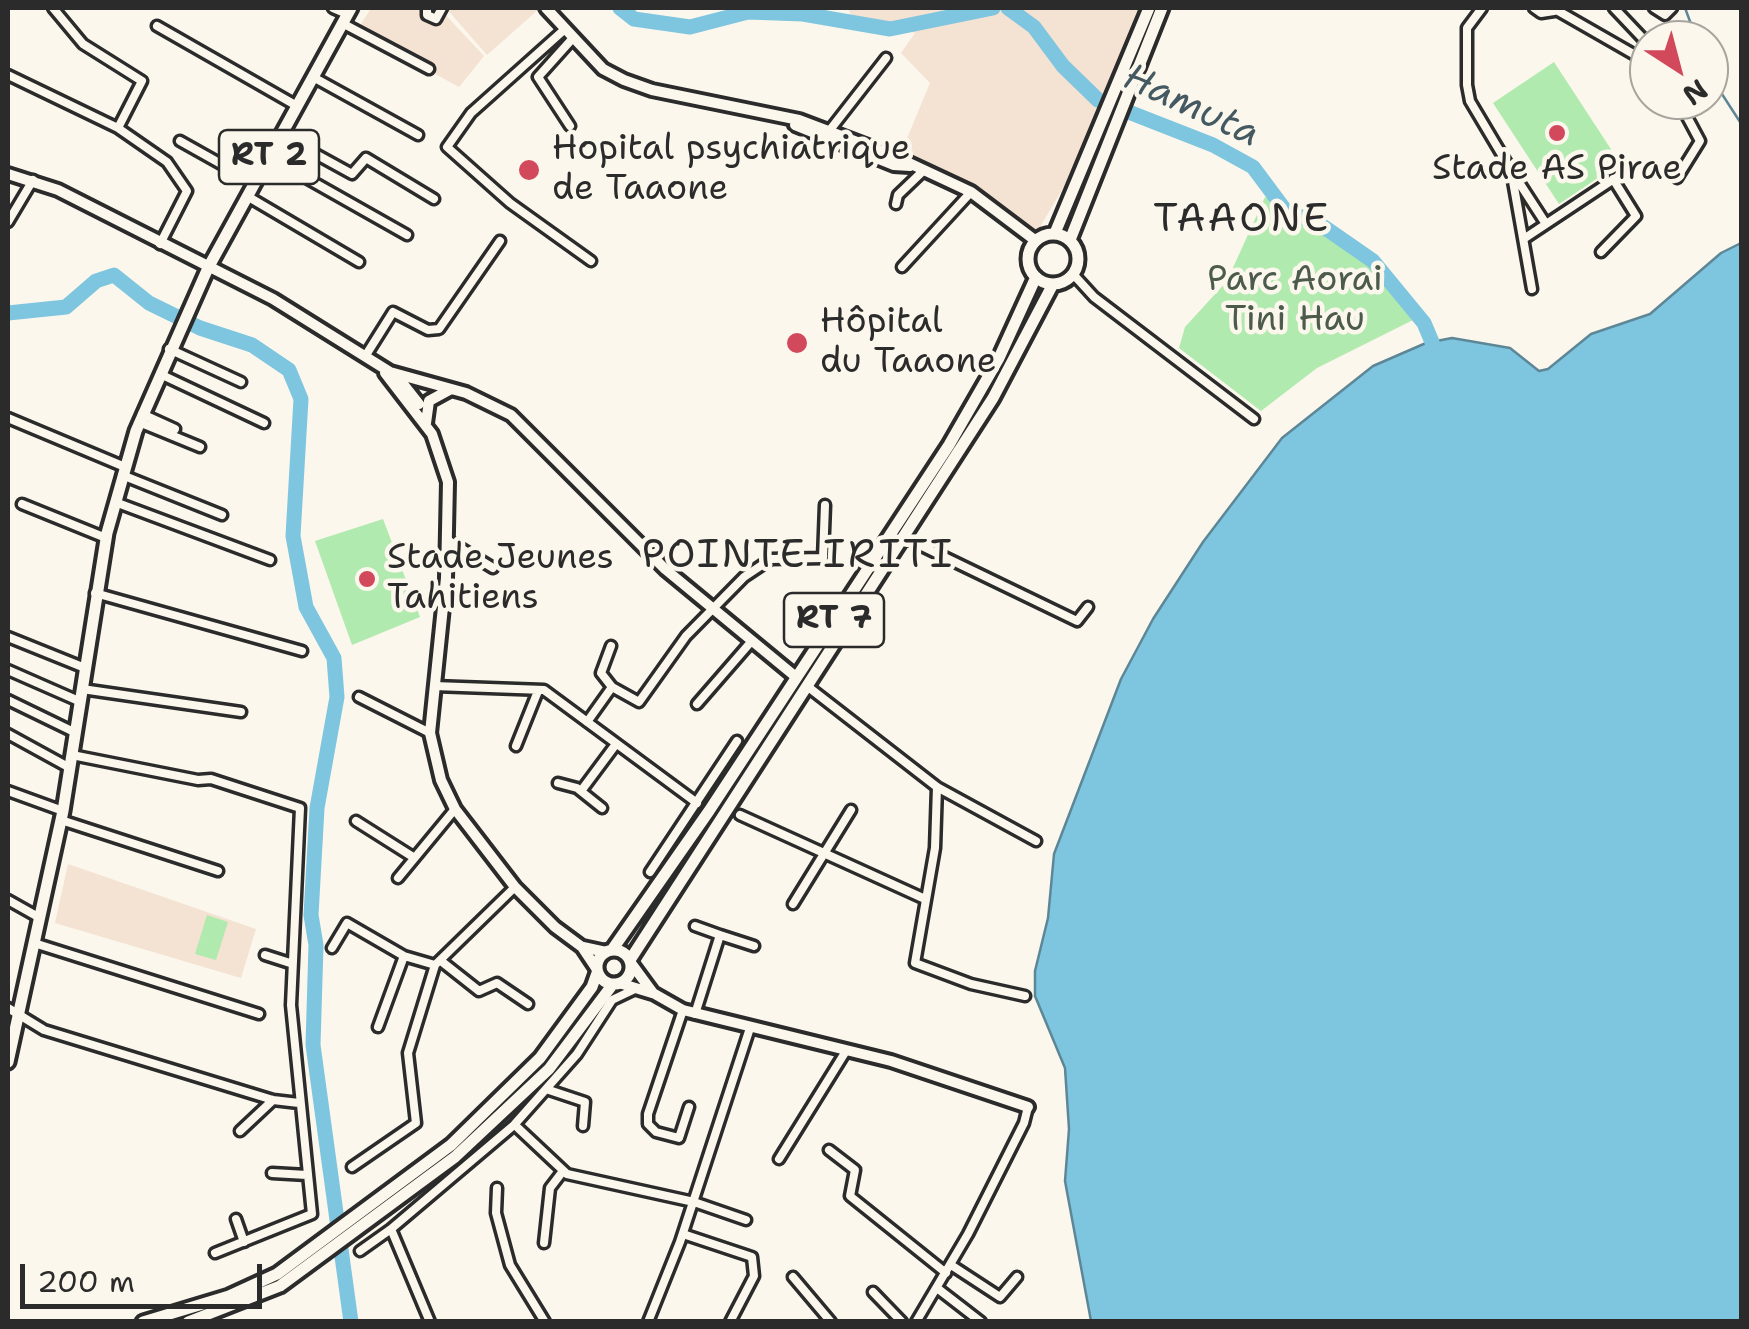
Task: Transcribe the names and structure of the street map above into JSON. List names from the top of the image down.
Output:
{
  "streets": {
    "main road": ["RT 2", "RT 7"]
  },
  "districts": ["TAAONE", "POINTE IRITI"],
  "water": ["Hamuta"],
  "parks": ["Parc Aorai Tini Hau"],
  "places": [
    "Stade AS Pirae",
    "Hopital psychiatrique de Taaone",
    "Hôpital du Taaone",
    "Stade Jeunes Tahitiens"
  ],
  "scale_bar": "200 m",
  "north": "bottom right"
}
